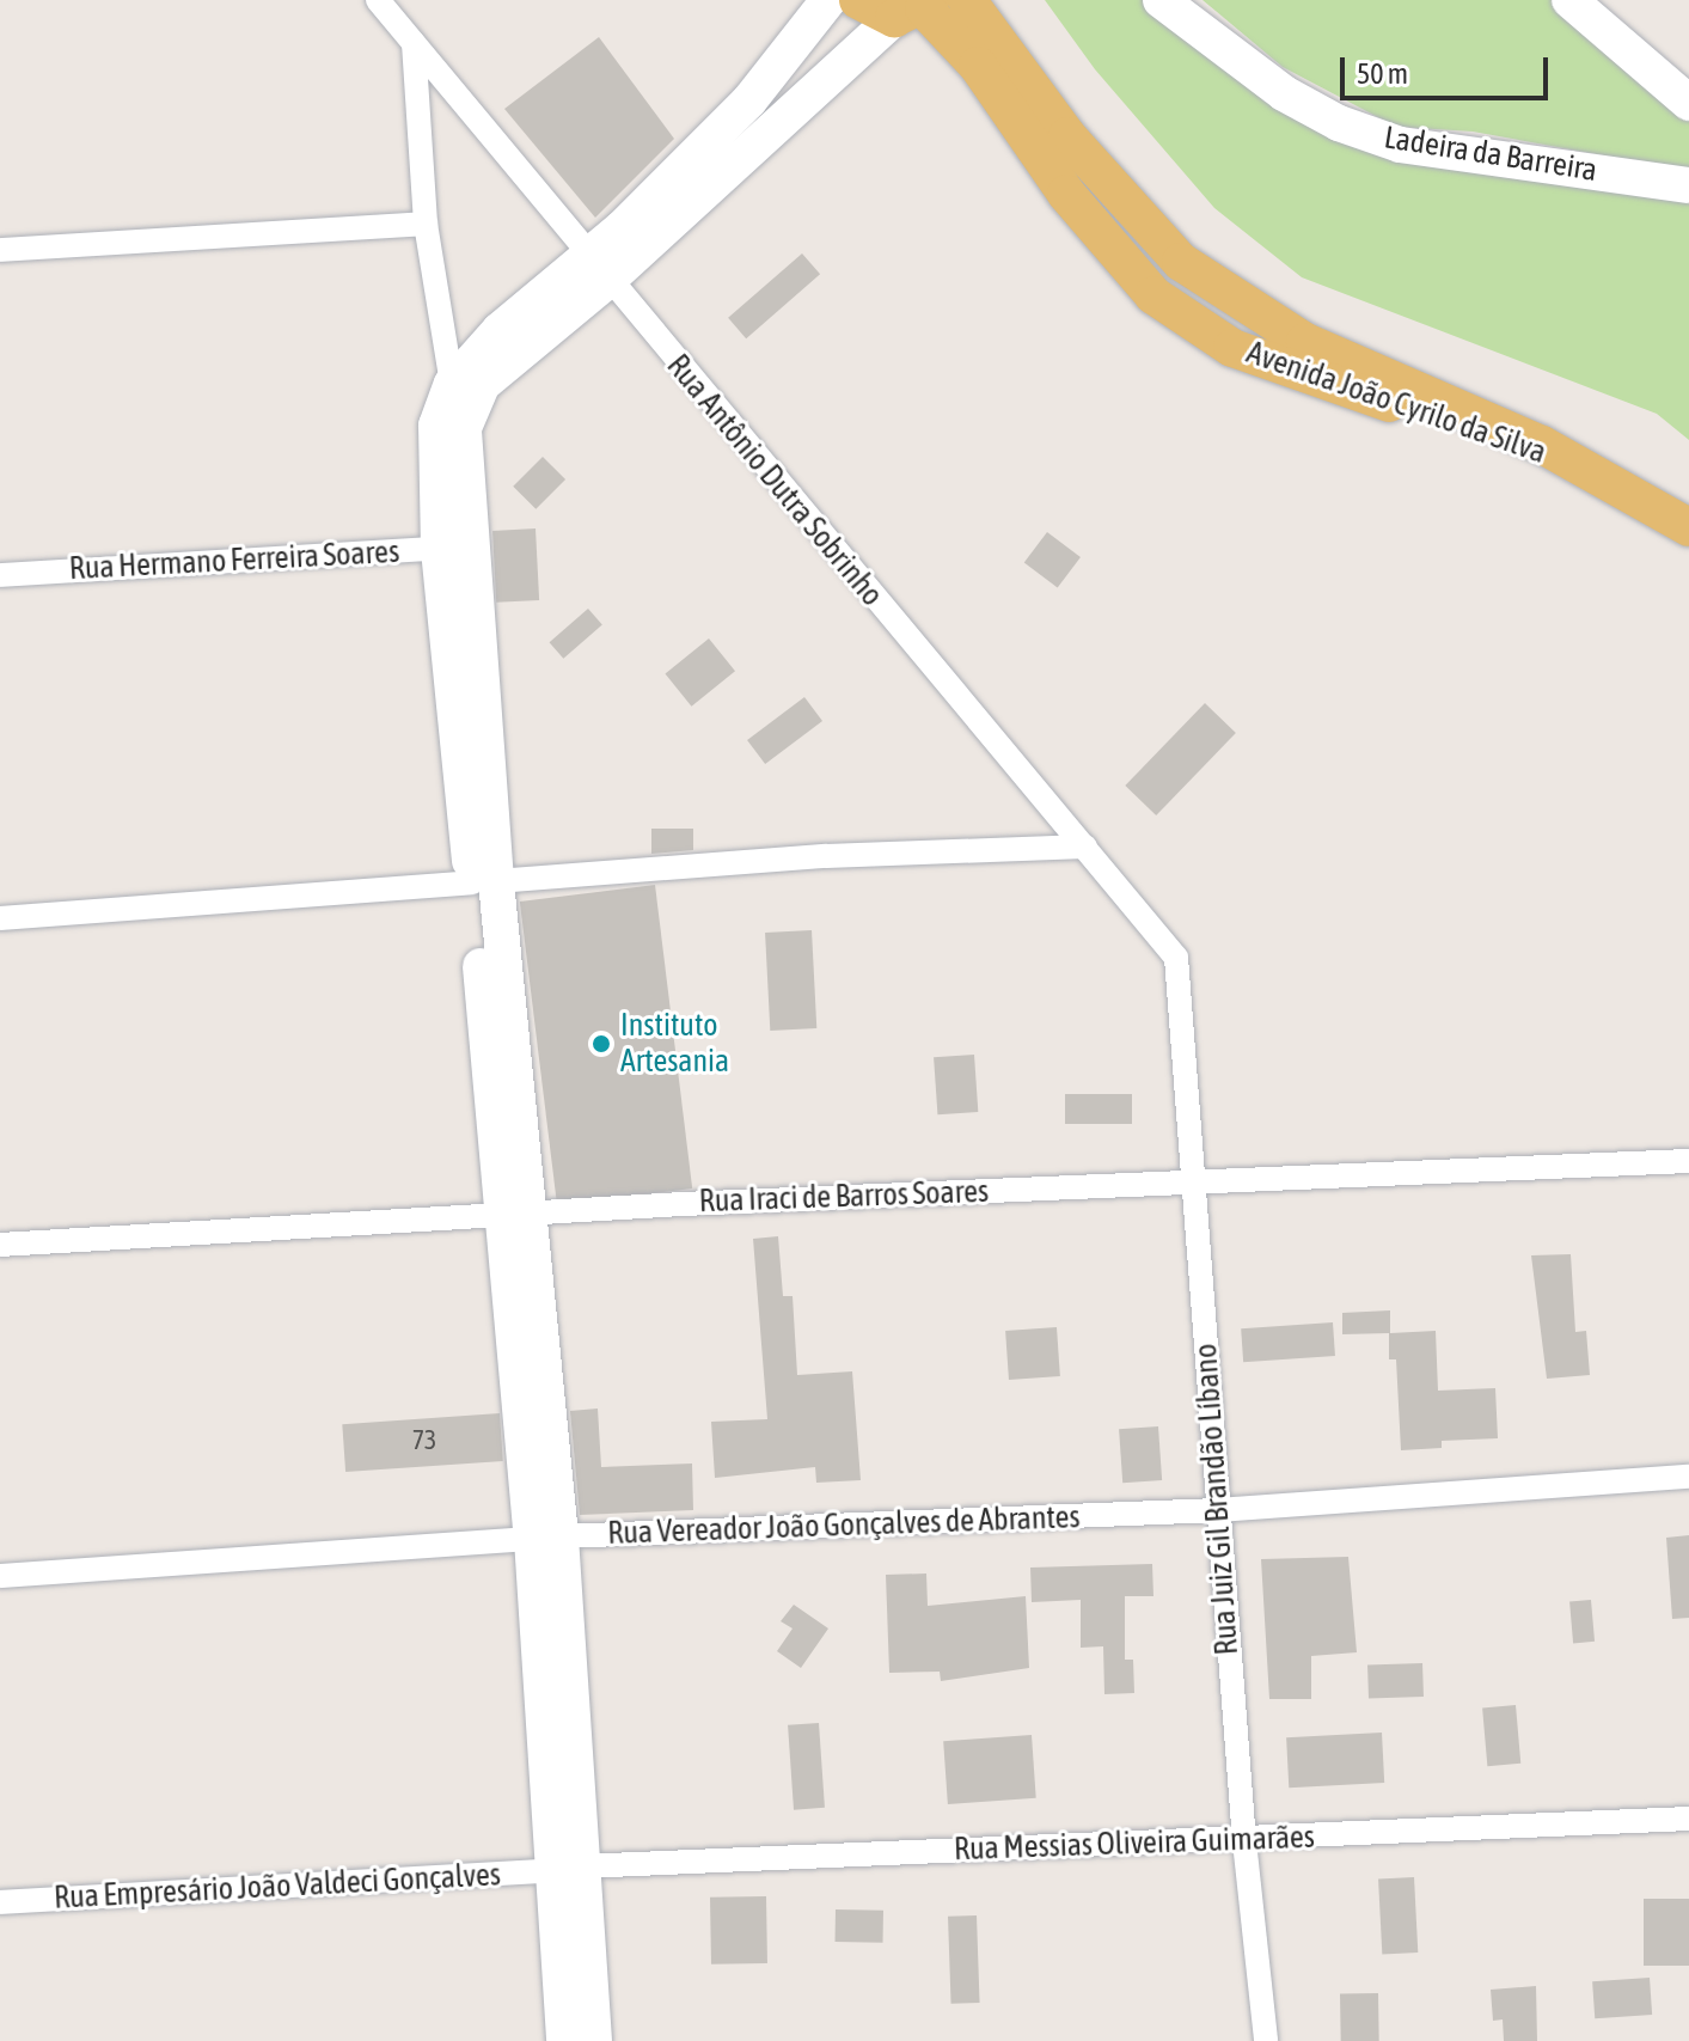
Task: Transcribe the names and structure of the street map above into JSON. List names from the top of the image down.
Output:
{
  "streets": {
    "main road": ["Ladeira da Barreira", "Avenida João Cyrilo da Silva"],
    "street": [
      "Rua Antônio Dutra Sobrinho",
      "Rua Hermano Ferreira Soares",
      "Rua Iraci de Barros Soares",
      "Rua Juiz Gil Brandão Líbano",
      "Rua Vereador João Gonçalves de Abrantes",
      "Rua Messias Oliveira Guimarães",
      "Rua Empresário João Valdeci Gonçalves"
    ]
  },
  "crossings": [
    ["Rua Antônio Dutra Sobrinho", "Rua Juiz Gil Brandão Líbano"],
    ["Rua Iraci de Barros Soares", "Rua Juiz Gil Brandão Líbano"],
    ["Rua Juiz Gil Brandão Líbano", "Rua Vereador João Gonçalves de Abrantes"],
    ["Rua Juiz Gil Brandão Líbano", "Rua Messias Oliveira Guimarães"],
    ["Rua Messias Oliveira Guimarães", "Rua Empresário João Valdeci Gonçalves"]
  ],
  "places": ["Instituto Artesania"],
  "house_numbers": ["73"],
  "scale_bar": "50 m"
}
